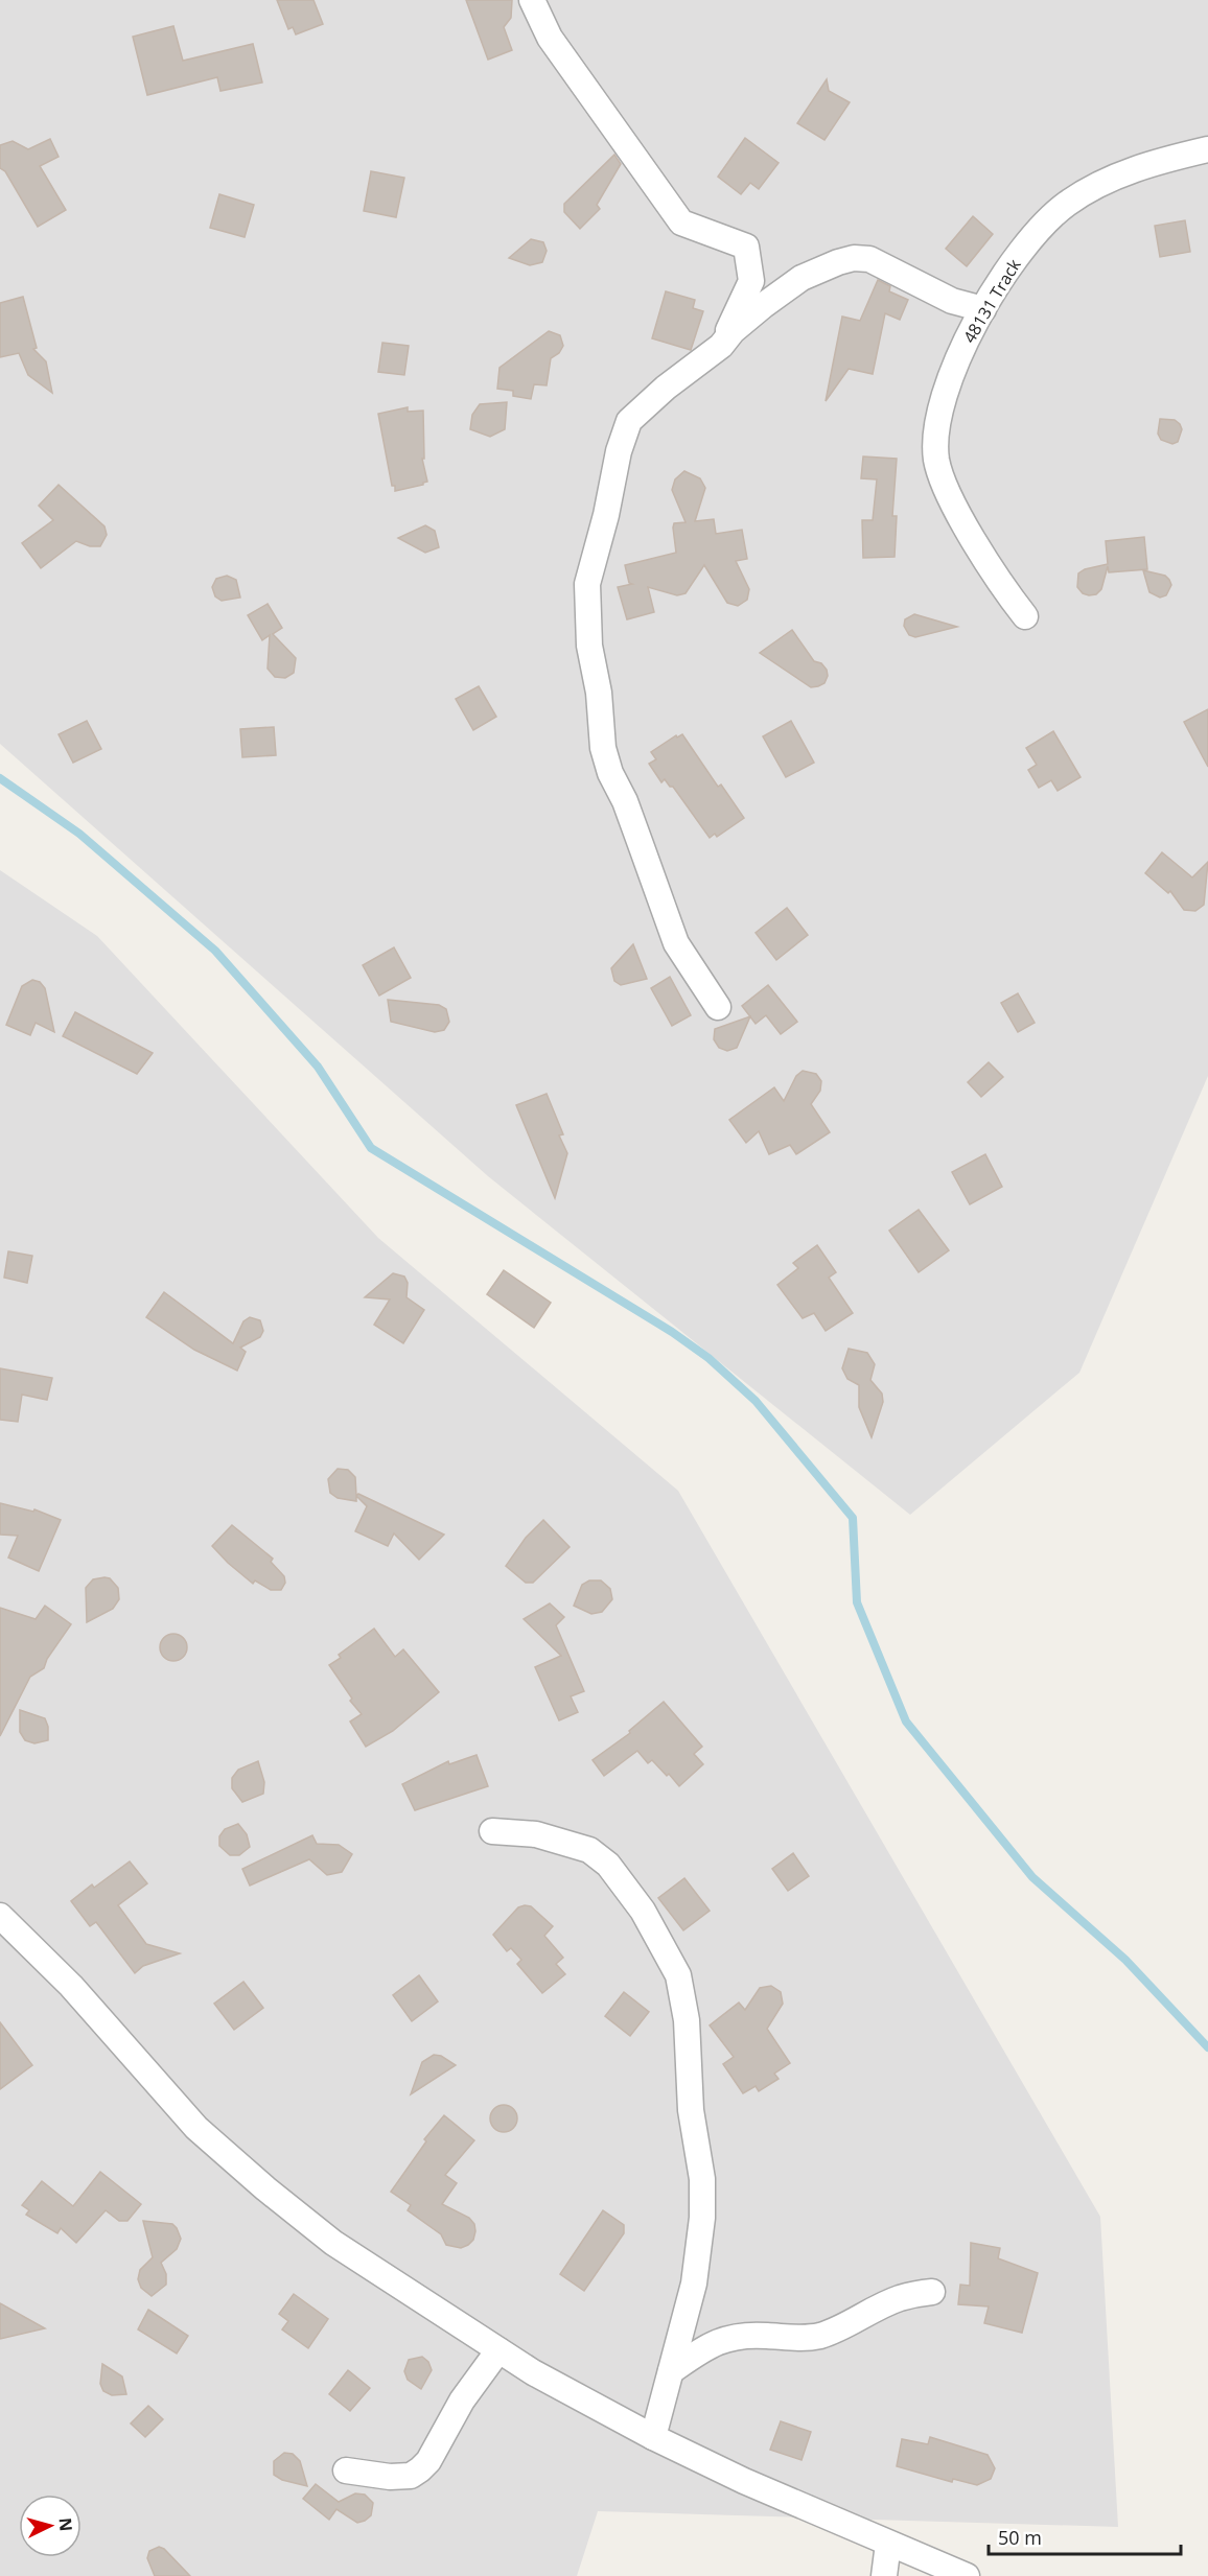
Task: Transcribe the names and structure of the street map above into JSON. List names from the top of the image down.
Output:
{
  "streets": {
    "street": ["48131 Track"]
  },
  "scale_bar": "50 m",
  "north": "right"
}
